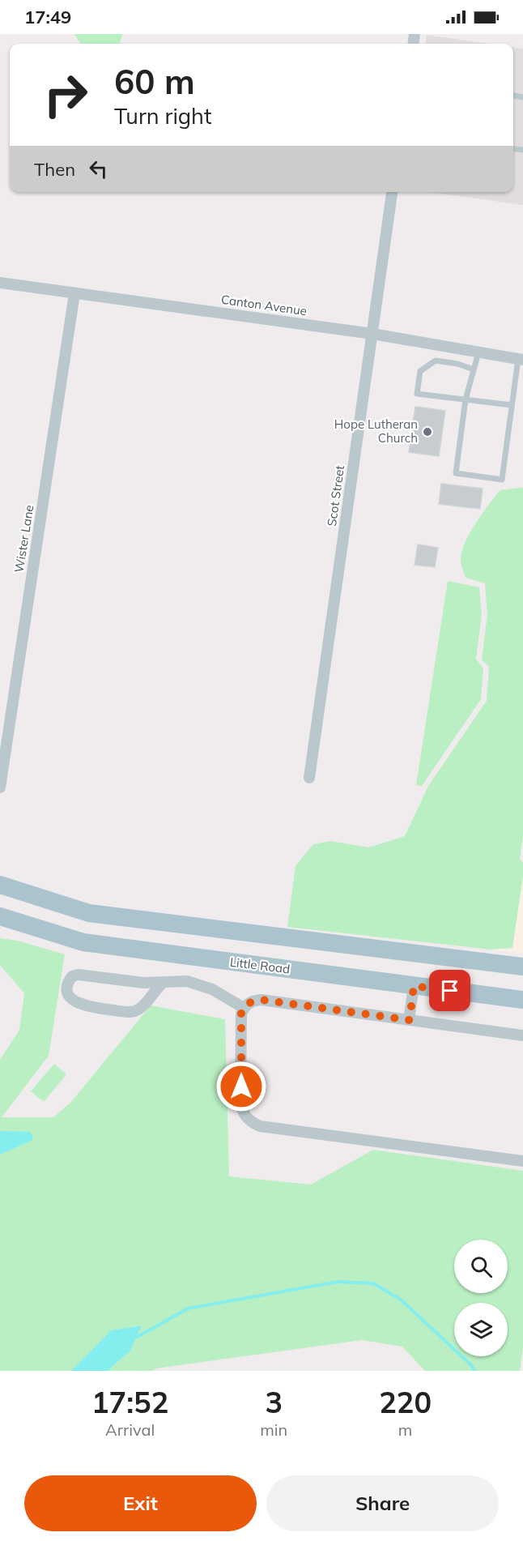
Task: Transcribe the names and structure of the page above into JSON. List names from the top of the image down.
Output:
{
  "streets": {
    "main road": ["Little Road"],
    "street": ["Canton Avenue", "Scot Street", "Wister Lane"]
  },
  "crossings": [
    ["Canton Avenue", "Scot Street"],
    ["Canton Avenue", "Wister Lane"]
  ],
  "places": ["Hope Lutheran Church"],
  "page": {
    "status": "17:49",
    "turn": ["60 m", "Turn right"],
    "then": "Then",
    "eta": [
      "17:52",
      "Arrival",
      "3",
      "min",
      "220",
      "m"
    ],
    "buttons": ["Exit", "Share"]
  }
}
